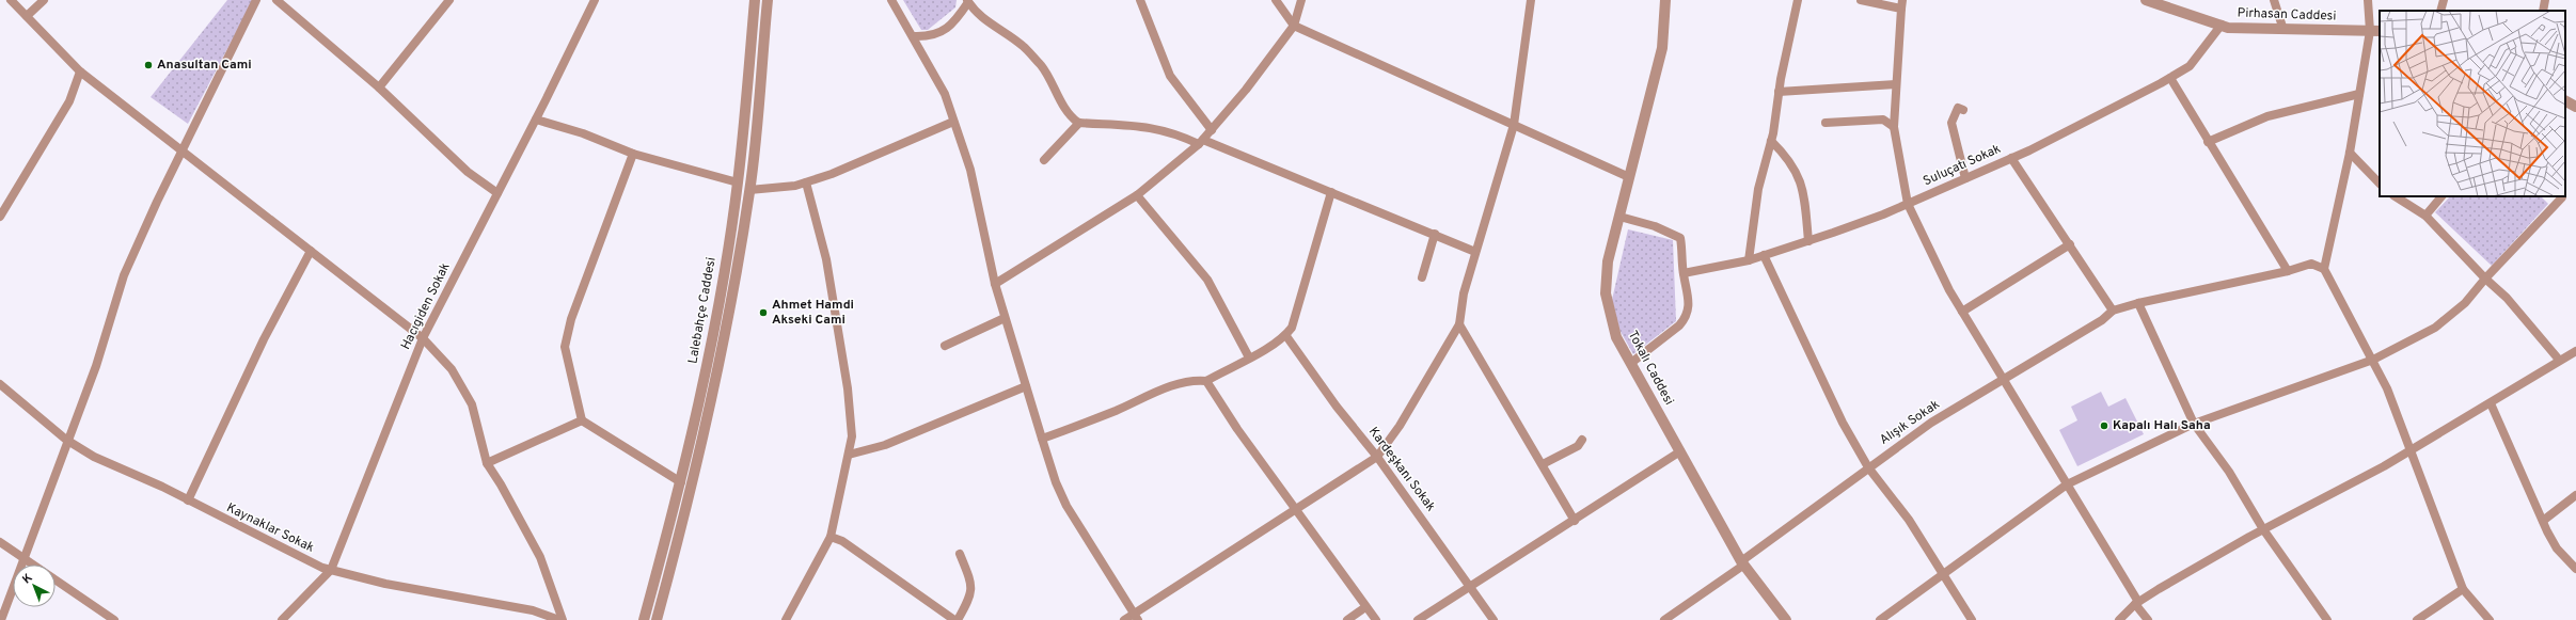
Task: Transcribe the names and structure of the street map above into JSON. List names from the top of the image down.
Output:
{
  "streets": {
    "street": [
      "Pirhasan Caddesi",
      "Suluçatı Sokak",
      "Hacıgiden Sokak",
      "Lalebahçe Caddesi",
      "Tokalı Caddesi",
      "Alışık Sokak",
      "Kardeşkanı Sokak",
      "Kaynaklar Sokak"
    ]
  },
  "crossings": [
    ["Pirhasan Caddesi", "Suluçatı Sokak"],
    ["Hacıgiden Sokak", "Kaynaklar Sokak"],
    ["Tokalı Caddesi", "Alışık Sokak"]
  ],
  "places": ["Anasultan Cami", "Ahmet Hamdi Akseki Cami", "Kapalı Halı Saha"],
  "north": "top left"
}
